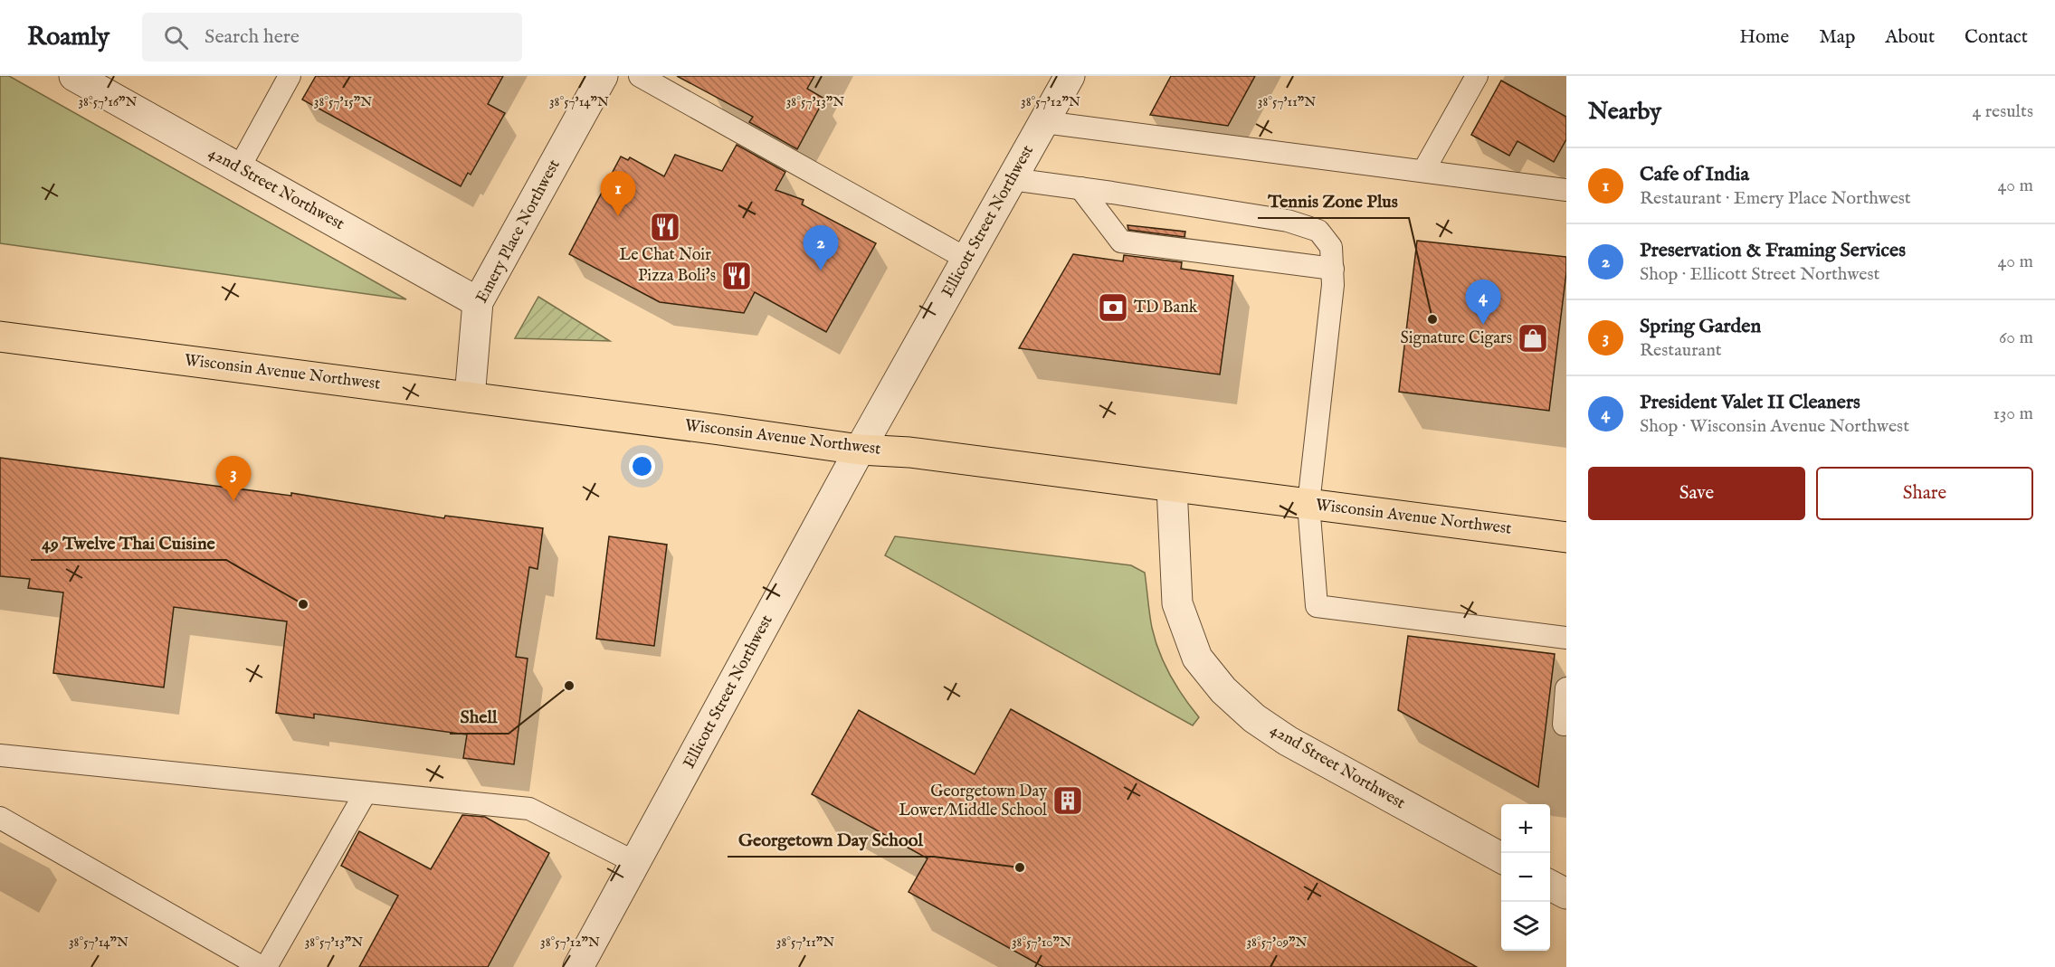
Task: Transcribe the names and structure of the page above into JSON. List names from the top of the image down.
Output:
{
  "streets": {
    "main road": ["Wisconsin Avenue Northwest"],
    "street": ["42nd Street Northwest", "Ellicott Street Northwest", "Emery Place Northwest"]
  },
  "crossings": [
    ["42nd Street Northwest", "Emery Place Northwest"],
    ["42nd Street Northwest", "Wisconsin Avenue Northwest"],
    ["Ellicott Street Northwest", "Wisconsin Avenue Northwest"],
    ["Emery Place Northwest", "Wisconsin Avenue Northwest"]
  ],
  "places": {
    "restaurant": ["Le Chat Noir", "Pizza Boli's"],
    "bank": ["TD Bank"],
    "other": [
      "Tennis Zone Plus",
      "49 Twelve Thai Cuisine",
      "Shell",
      "Georgetown Day School"
    ],
    "shop": ["Signature Cigars"],
    "building": ["Georgetown Day Lower/Middle School"]
  },
  "page": {
    "header": "Roamly",
    "search": "Search here",
    "nav": [
      "Home",
      "Map",
      "About",
      "Contact"
    ],
    "heading": ["Nearby", "4 results"],
    "list": [
      {
        "mark": "1",
        "name": "Cafe of India",
        "note": "Restaurant · Emery Place Northwest",
        "value": "40 m"
      },
      {
        "mark": "2",
        "name": "Preservation & Framing Services",
        "note": "Shop · Ellicott Street Northwest",
        "value": "40 m"
      },
      {
        "mark": "3",
        "name": "Spring Garden",
        "note": "Restaurant",
        "value": "60 m"
      },
      {
        "mark": "4",
        "name": "President Valet II Cleaners",
        "note": "Shop · Wisconsin Avenue Northwest",
        "value": "130 m"
      }
    ],
    "pins": [
      "1",
      "2",
      "4",
      "3"
    ],
    "buttons": ["Save", "Share"],
    "map_buttons": ["+", "−"]
  },
  "coordinates": [
    "38°57'16\"N",
    "38°57'15\"N",
    "38°57'14\"N",
    "38°57'13\"N",
    "38°57'12\"N",
    "38°57'11\"N",
    "38°57'10\"N",
    "38°57'09\"N"
  ]
}
